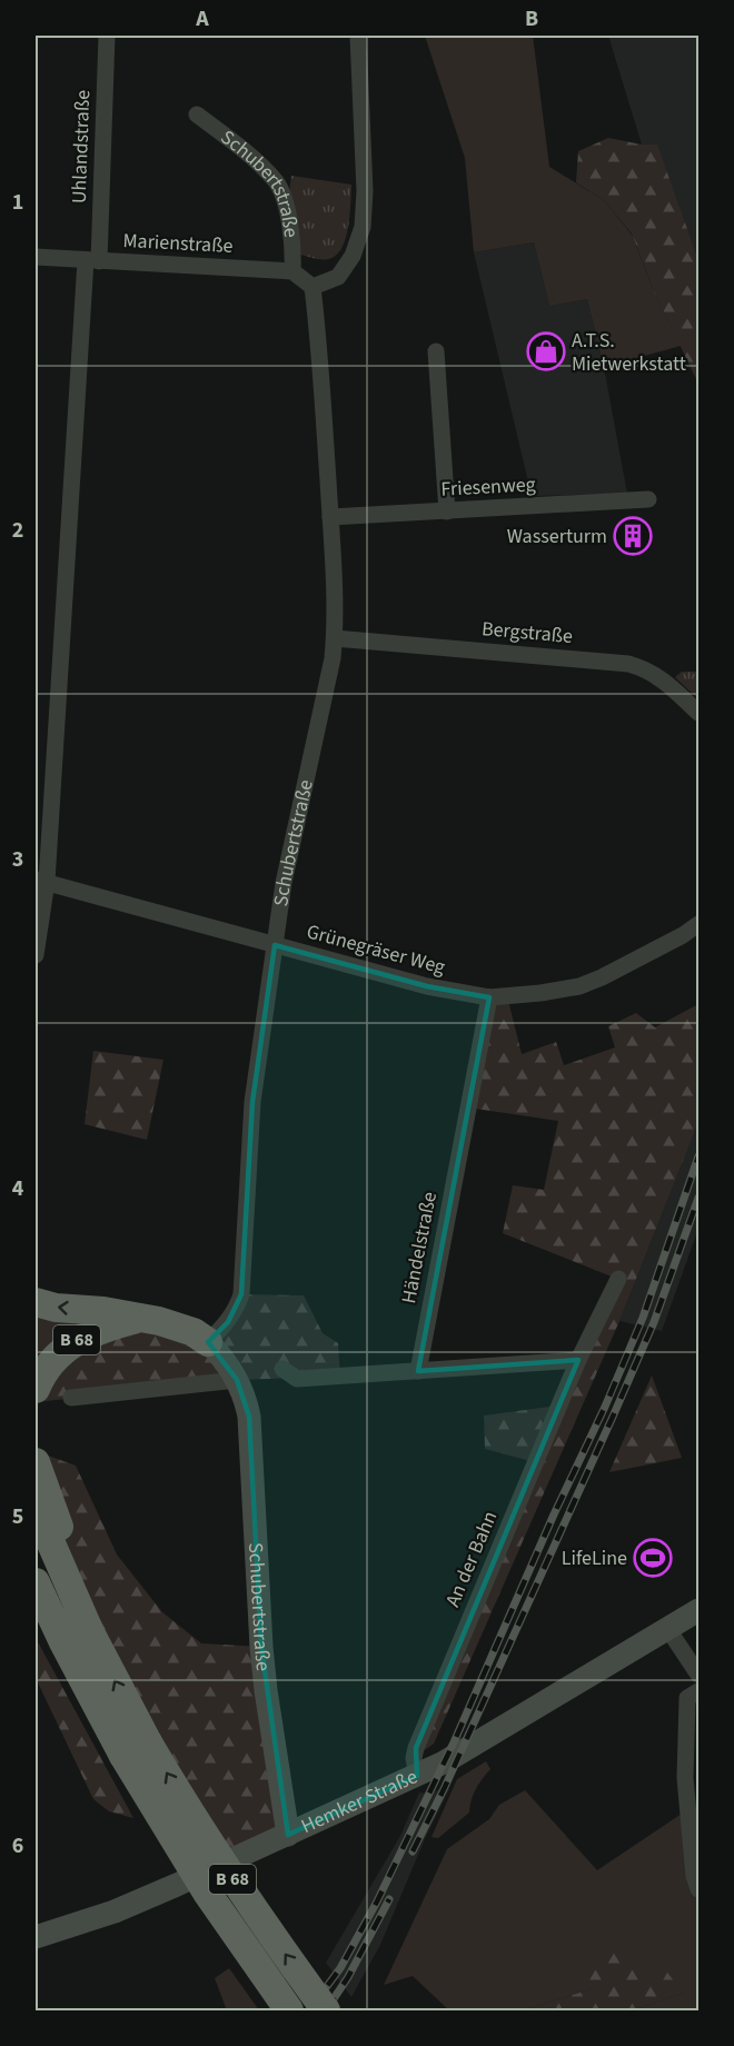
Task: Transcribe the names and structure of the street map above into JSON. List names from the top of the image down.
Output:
{
  "streets": {
    "highway": ["B 68"],
    "main road": ["Schubertstraße", "Hemker Straße"],
    "street": [
      "Uhlandstraße",
      "Marienstraße",
      "Friesenweg",
      "Bergstraße",
      "Grünegräser Weg",
      "Händelstraße",
      "An der Bahn"
    ]
  },
  "crossings": [
    ["Uhlandstraße", "Marienstraße"],
    ["Uhlandstraße", "Grünegräser Weg"],
    ["Schubertstraße", "Marienstraße"],
    ["Schubertstraße", "Friesenweg"],
    ["Schubertstraße", "Bergstraße"],
    ["Schubertstraße", "Grünegräser Weg"],
    ["Schubertstraße", "B 68"],
    ["Schubertstraße", "Hemker Straße"],
    ["Grünegräser Weg", "Händelstraße"],
    ["An der Bahn", "Hemker Straße"]
  ],
  "places": {
    "shop": ["A.T.S. Mietwerkstatt"],
    "building": ["Wasserturm"],
    "sports": ["LifeLine"]
  },
  "grid": {
    "columns": ["A", "B"],
    "rows": [
      "1",
      "2",
      "3",
      "4",
      "5",
      "6"
    ]
  }
}
